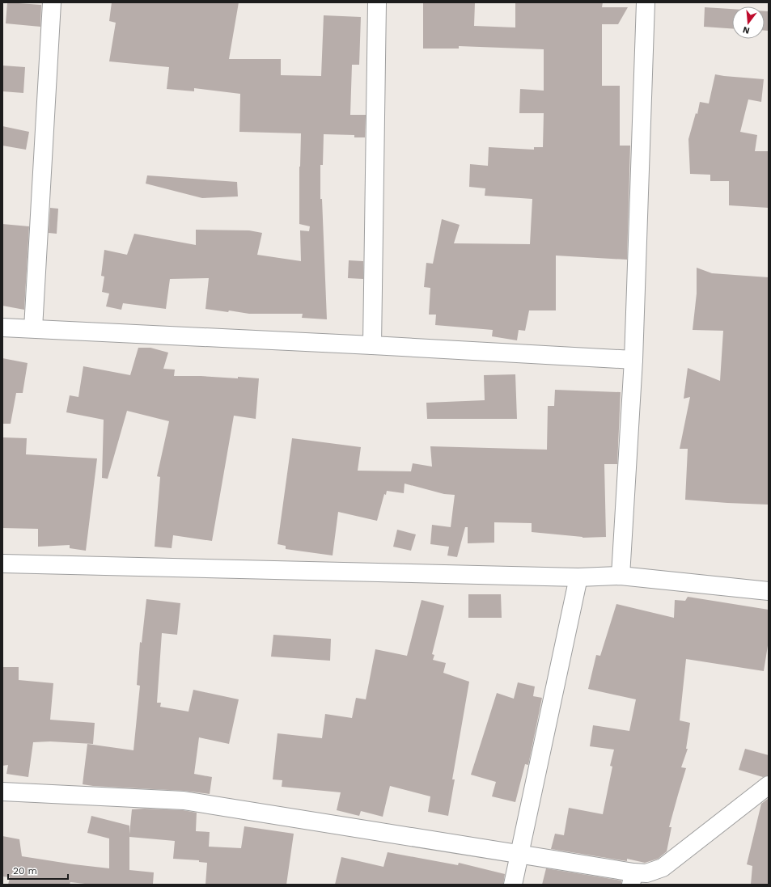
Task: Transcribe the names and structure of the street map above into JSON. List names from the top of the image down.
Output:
{
  "scale_bar": "20 m",
  "north": "bottom"
}
